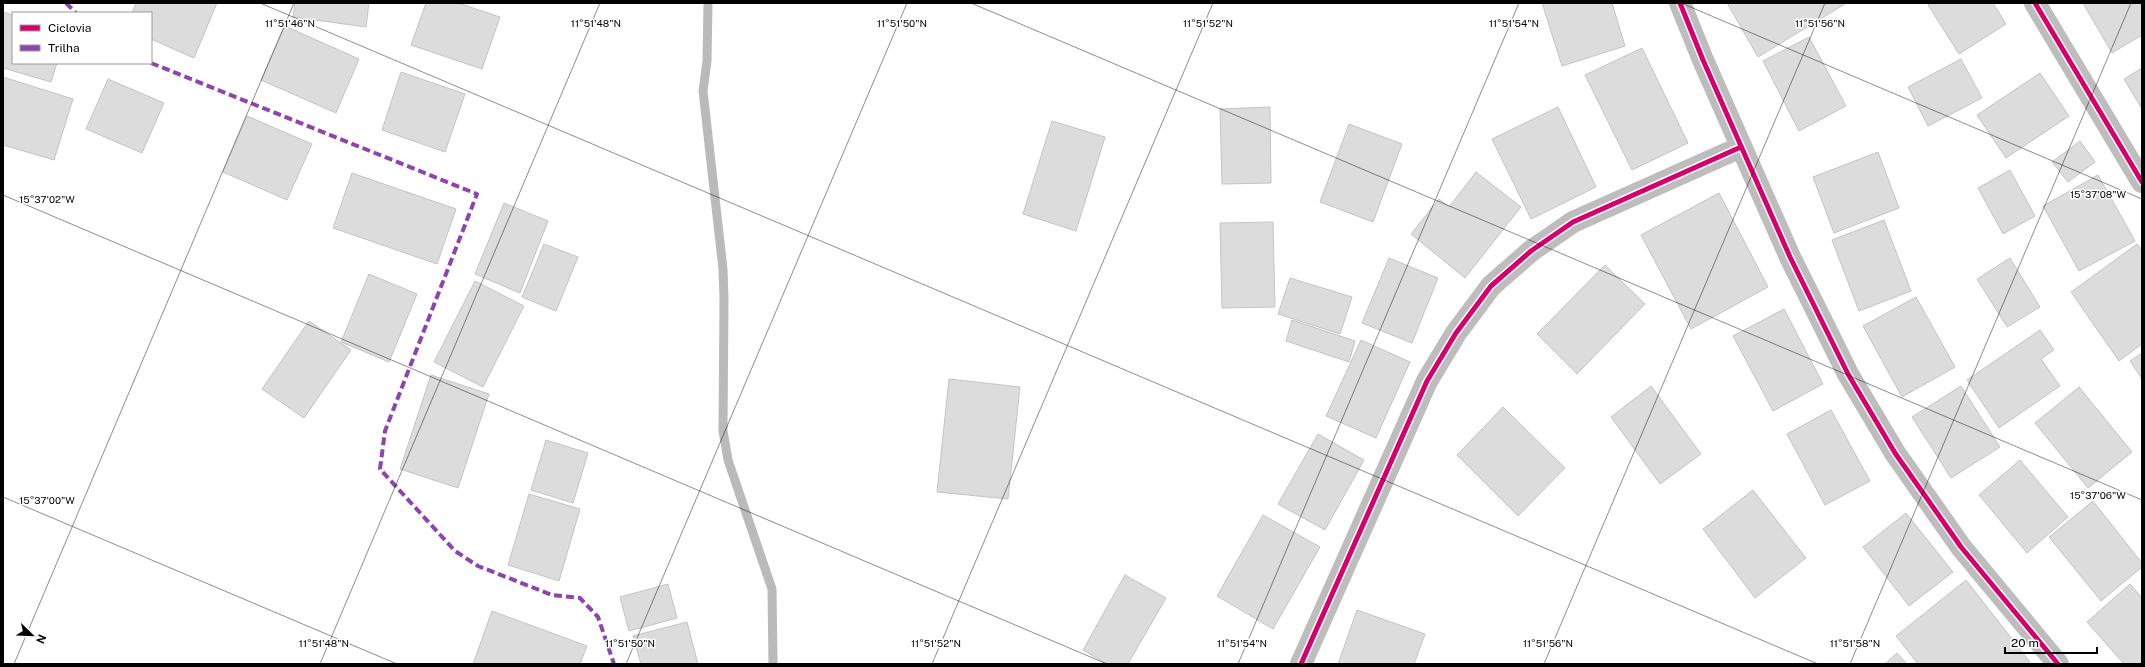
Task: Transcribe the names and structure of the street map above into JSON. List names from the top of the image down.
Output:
{
  "legend": ["Ciclovia", "Trilha"],
  "scale_bar": "20 m",
  "north": "bottom right",
  "coordinates": [
    "11°51'46\"N",
    "11°51'48\"N",
    "11°51'50\"N",
    "11°51'52\"N",
    "11°51'54\"N",
    "11°51'56\"N",
    "15°37'08\"W",
    "15°37'02\"W",
    "15°37'06\"W",
    "15°37'00\"W",
    "11°51'58\"N"
  ]
}
